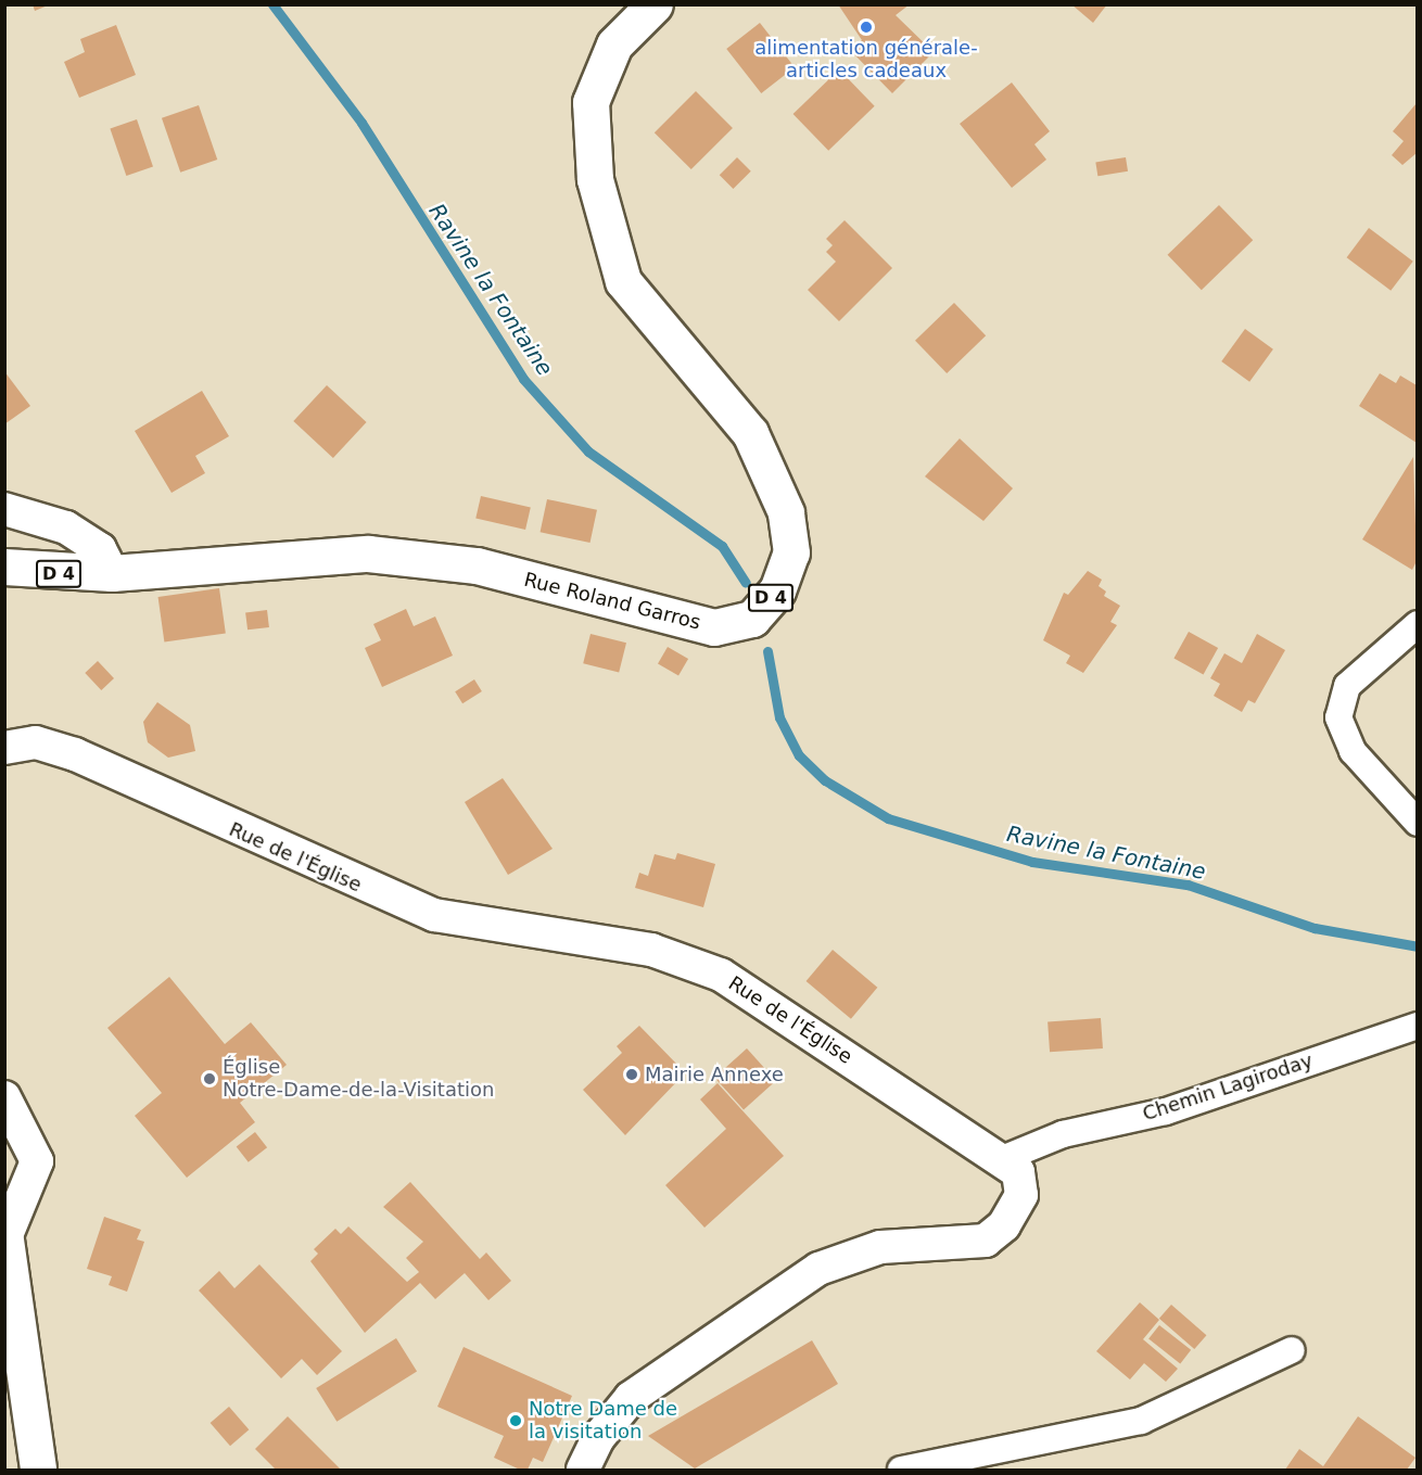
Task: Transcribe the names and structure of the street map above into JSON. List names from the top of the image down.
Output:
{
  "streets": {
    "main road": ["D 4", "Rue Roland Garros"],
    "street": ["Rue de l'Église", "Chemin Lagiroday"]
  },
  "crossings": [
    ["Rue de l'Église", "Chemin Lagiroday"]
  ],
  "water": ["Ravine la Fontaine"],
  "places": [
    "alimentation générale- articles cadeaux",
    "Mairie Annexe",
    "Église Notre-Dame-de-la-Visitation",
    "Notre Dame de la visitation"
  ]
}
